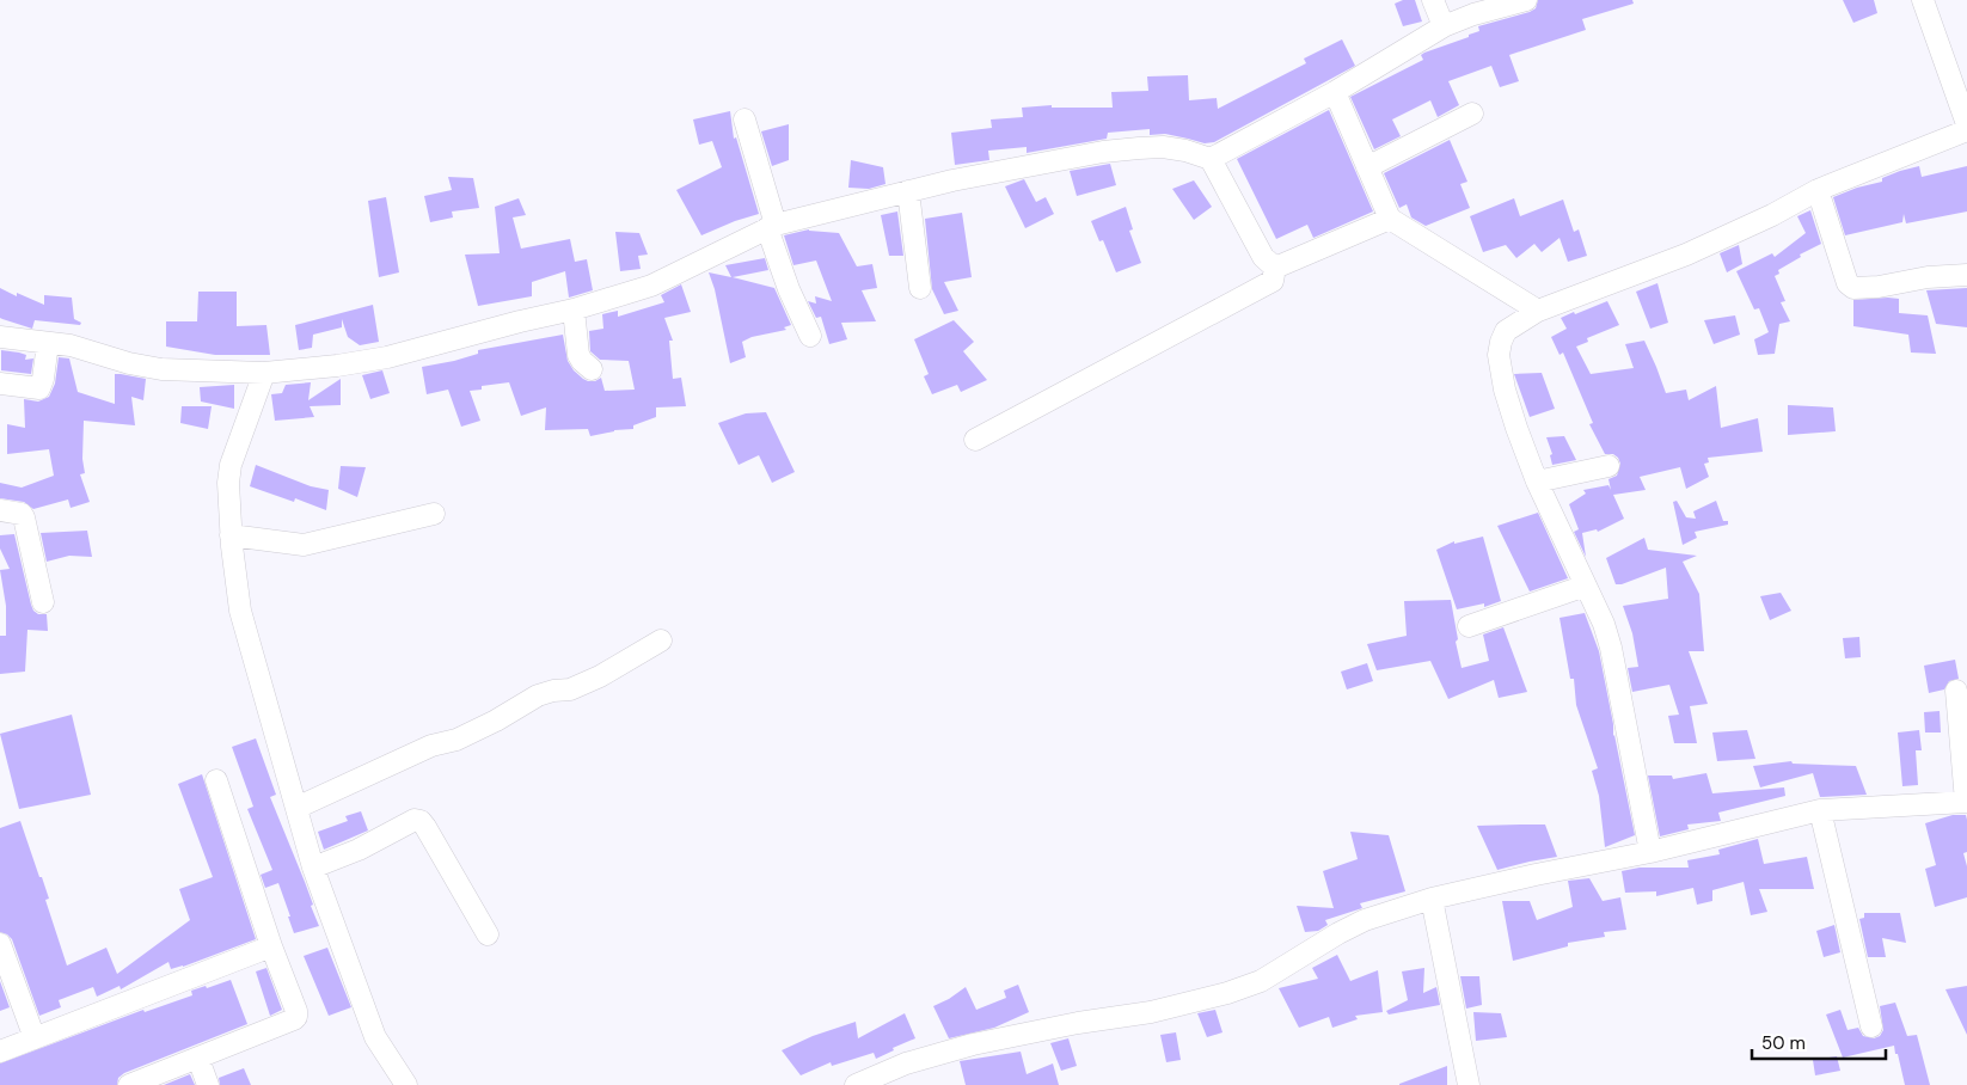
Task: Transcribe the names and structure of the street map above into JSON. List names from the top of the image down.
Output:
{
  "scale_bar": "50 m"
}
